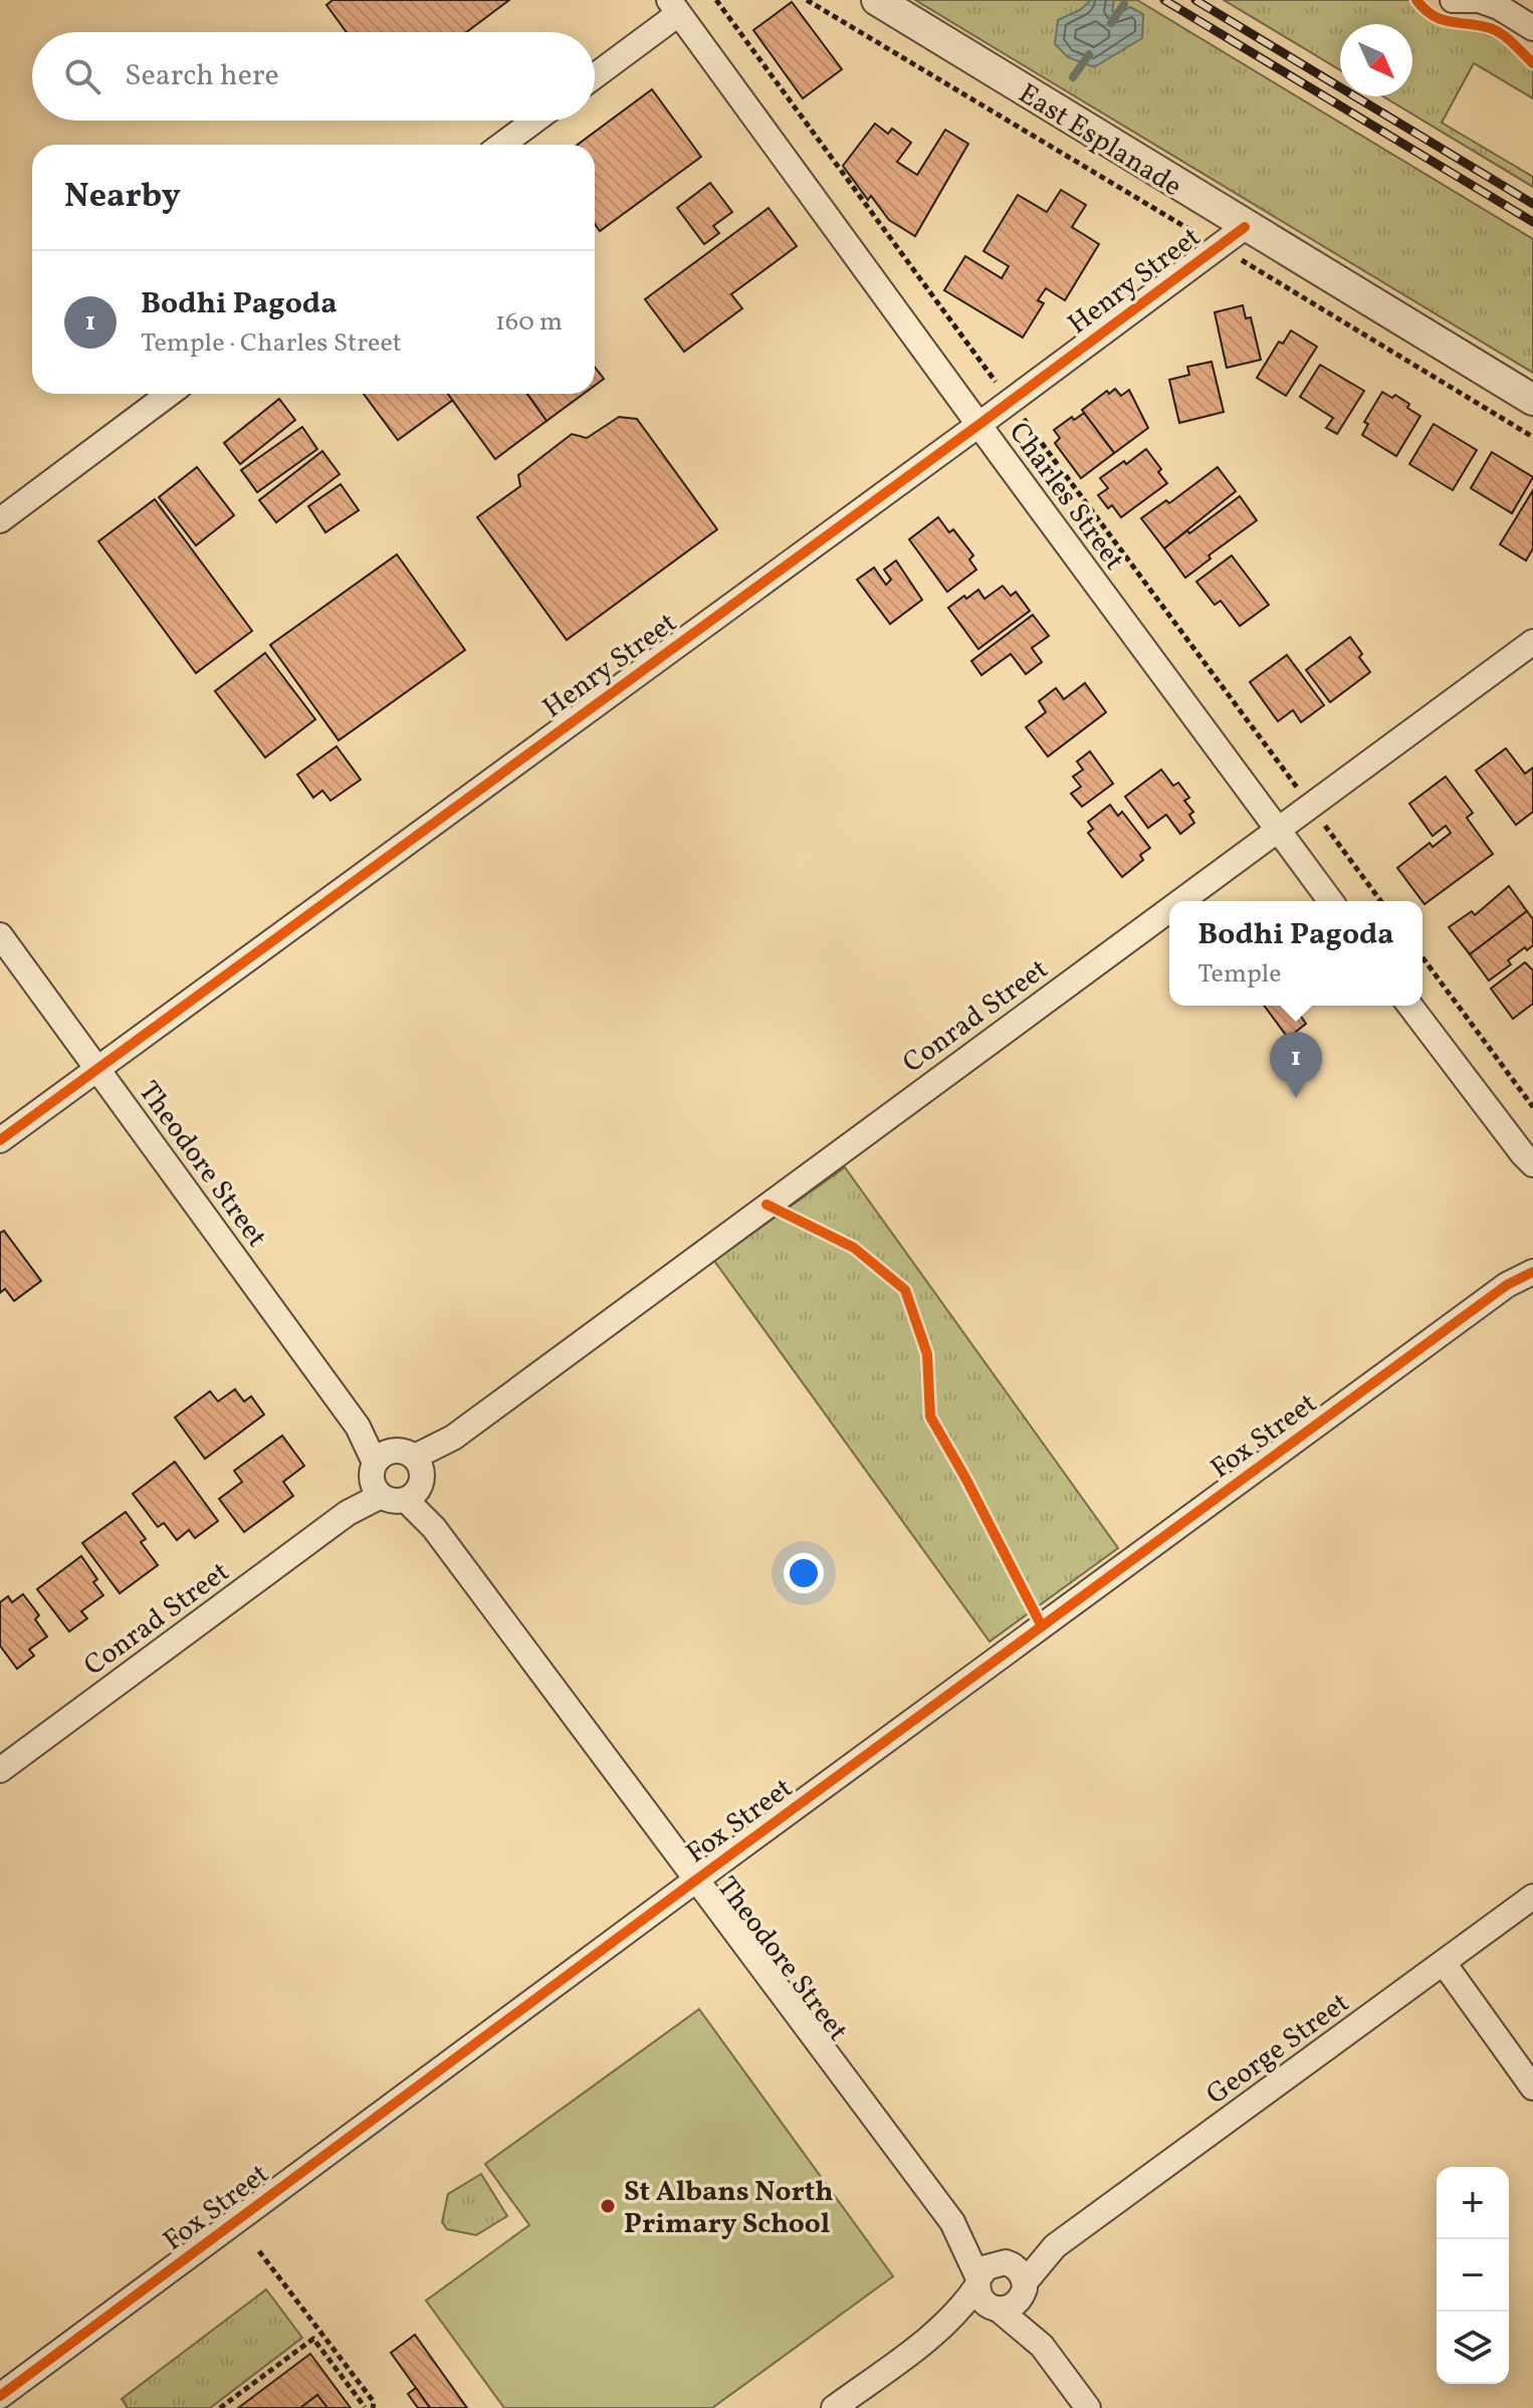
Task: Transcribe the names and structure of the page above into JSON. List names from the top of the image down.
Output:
{
  "streets": {
    "street": [
      "East Esplanade",
      "Henry Street",
      "Charles Street",
      "Conrad Street",
      "Theodore Street",
      "Fox Street",
      "George Street"
    ]
  },
  "crossings": [
    ["East Esplanade", "Henry Street"],
    ["Henry Street", "Charles Street"],
    ["Henry Street", "Theodore Street"],
    ["Charles Street", "Conrad Street"],
    ["Conrad Street", "Theodore Street"],
    ["Theodore Street", "Fox Street"],
    ["Theodore Street", "George Street"]
  ],
  "places": ["St Albans North Primary School"],
  "north": "bottom right",
  "page": {
    "search": "Search here",
    "heading": "Nearby",
    "list": [
      {
        "mark": "1",
        "name": "Bodhi Pagoda",
        "note": "Temple · Charles Street",
        "value": "160 m"
      }
    ],
    "popup": ["Bodhi Pagoda", "Temple"],
    "pins": "1",
    "map_buttons": ["+", "−"]
  }
}
